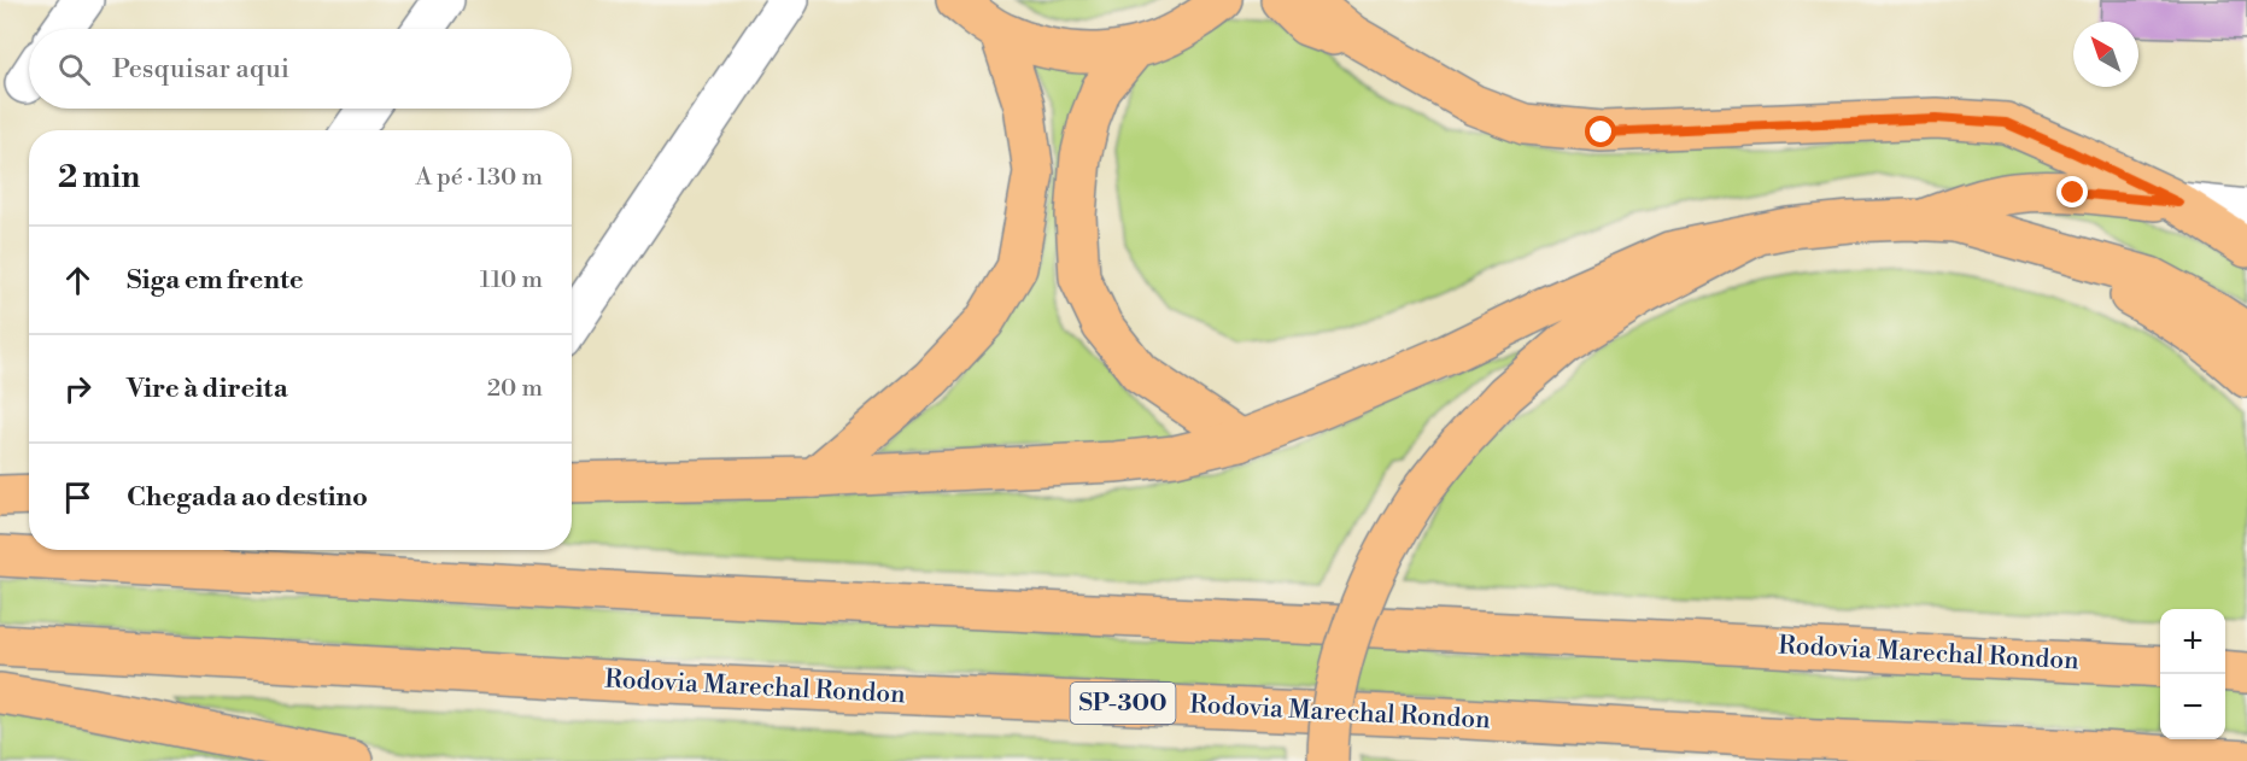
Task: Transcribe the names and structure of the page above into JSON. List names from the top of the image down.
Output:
{
  "streets": {
    "main road": ["Rodovia Marechal Rondon", "SP-300"]
  },
  "north": "top left",
  "page": {
    "search": "Pesquisar aqui",
    "heading": ["2 min", "A pé · 130 m"],
    "list": [
      ["Siga em frente", "110 m"],
      ["Vire à direita", "20 m"],
      "Chegada ao destino"
    ],
    "map_buttons": ["+", "−"]
  }
}
